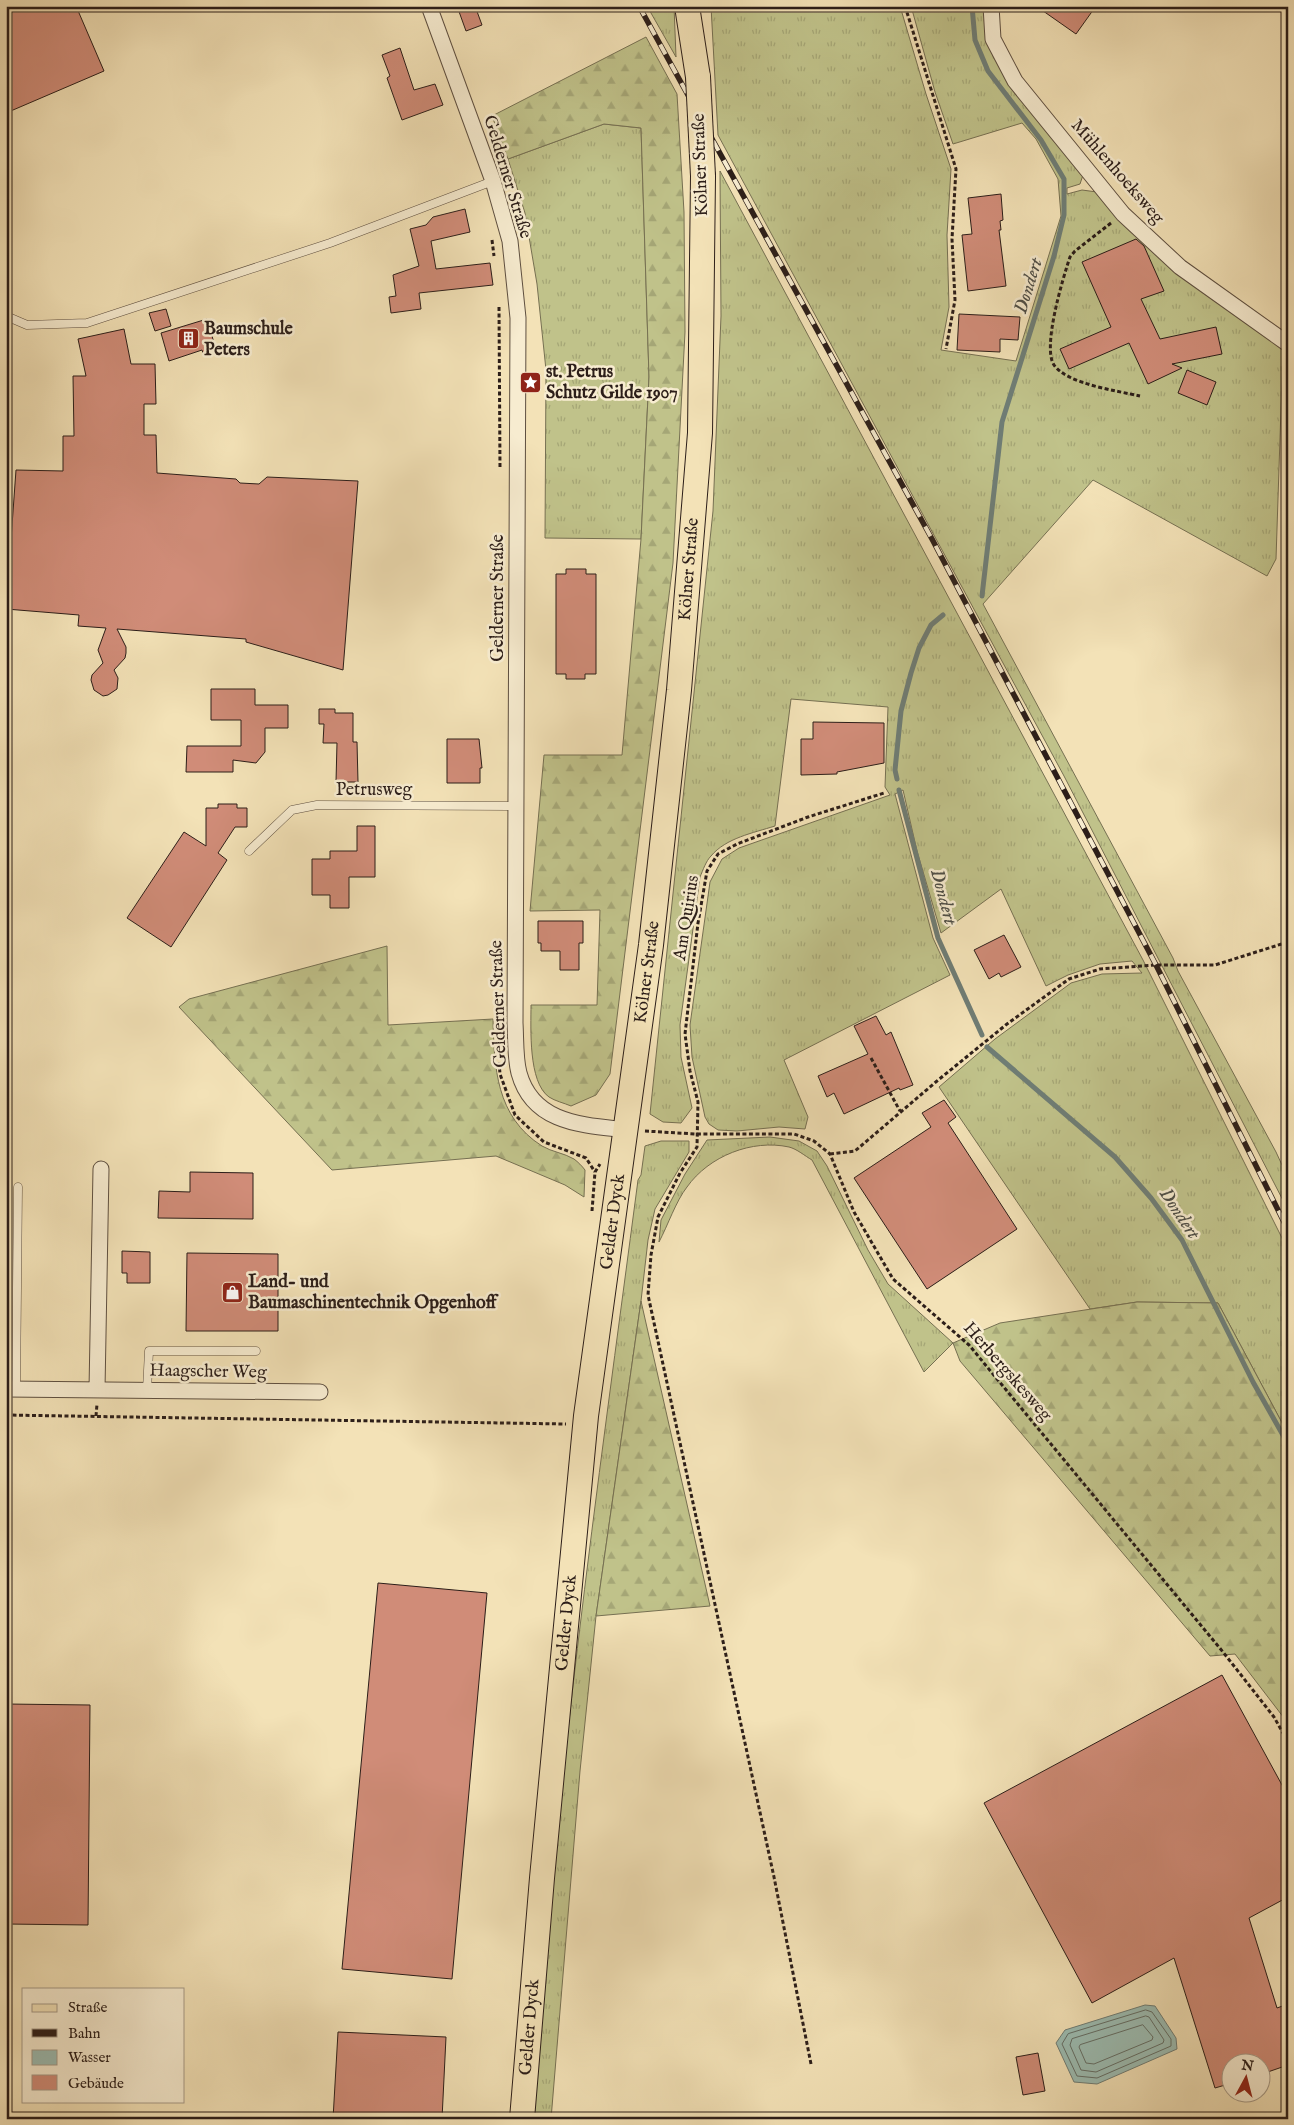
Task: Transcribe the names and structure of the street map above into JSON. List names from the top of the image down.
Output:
{
  "streets": {
    "main road": ["Kölner Straße", "Gelder Dyck"],
    "street": ["Mühlenhoeksweg", "Gelderner Straße", "Haagscher Weg"],
    "lane": ["Petrusweg"],
    "path": ["Am Quirius", "Herbergskesweg"]
  },
  "crossings": [
    ["Kölner Straße", "Gelderner Straße"],
    ["Kölner Straße", "Gelder Dyck"],
    ["Gelderner Straße", "Petrusweg"],
    ["Gelderner Straße", "Gelder Dyck"]
  ],
  "water": ["Dondert"],
  "places": {
    "building": ["Baumschule Peters"],
    "place": ["st. Petrus Schutz Gilde 1907"],
    "shop": ["Land- und Baumaschinentechnik Opgenhoff"]
  },
  "legend": [
    "Straße",
    "Bahn",
    "Wasser",
    "Gebäude"
  ],
  "north": "top"
}
